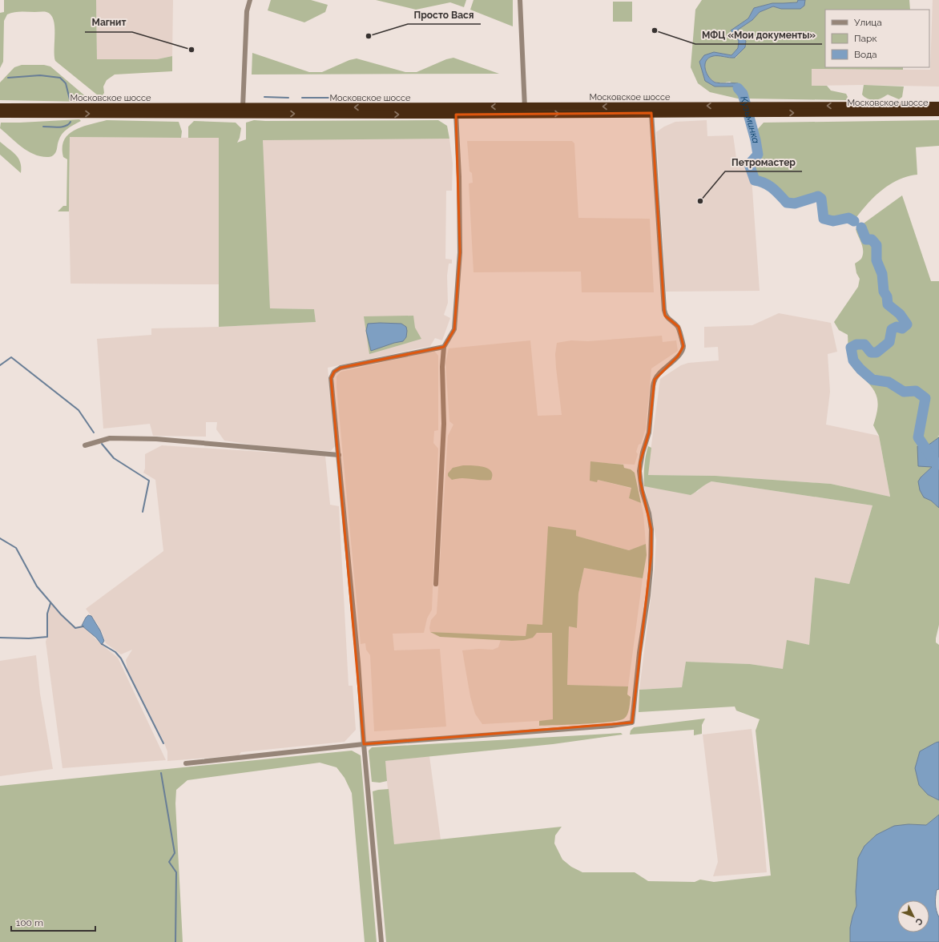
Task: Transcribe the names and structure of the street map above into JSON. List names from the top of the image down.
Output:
{
  "streets": {
    "highway": ["Московское шоссе"]
  },
  "water": ["Кузьминка"],
  "places": [
    "МФЦ «Мои документы»",
    "Просто Вася",
    "Магнит",
    "Петромастер"
  ],
  "legend": ["Улица", "Парк", "Вода"],
  "scale_bar": "100 m",
  "north": "bottom right"
}
